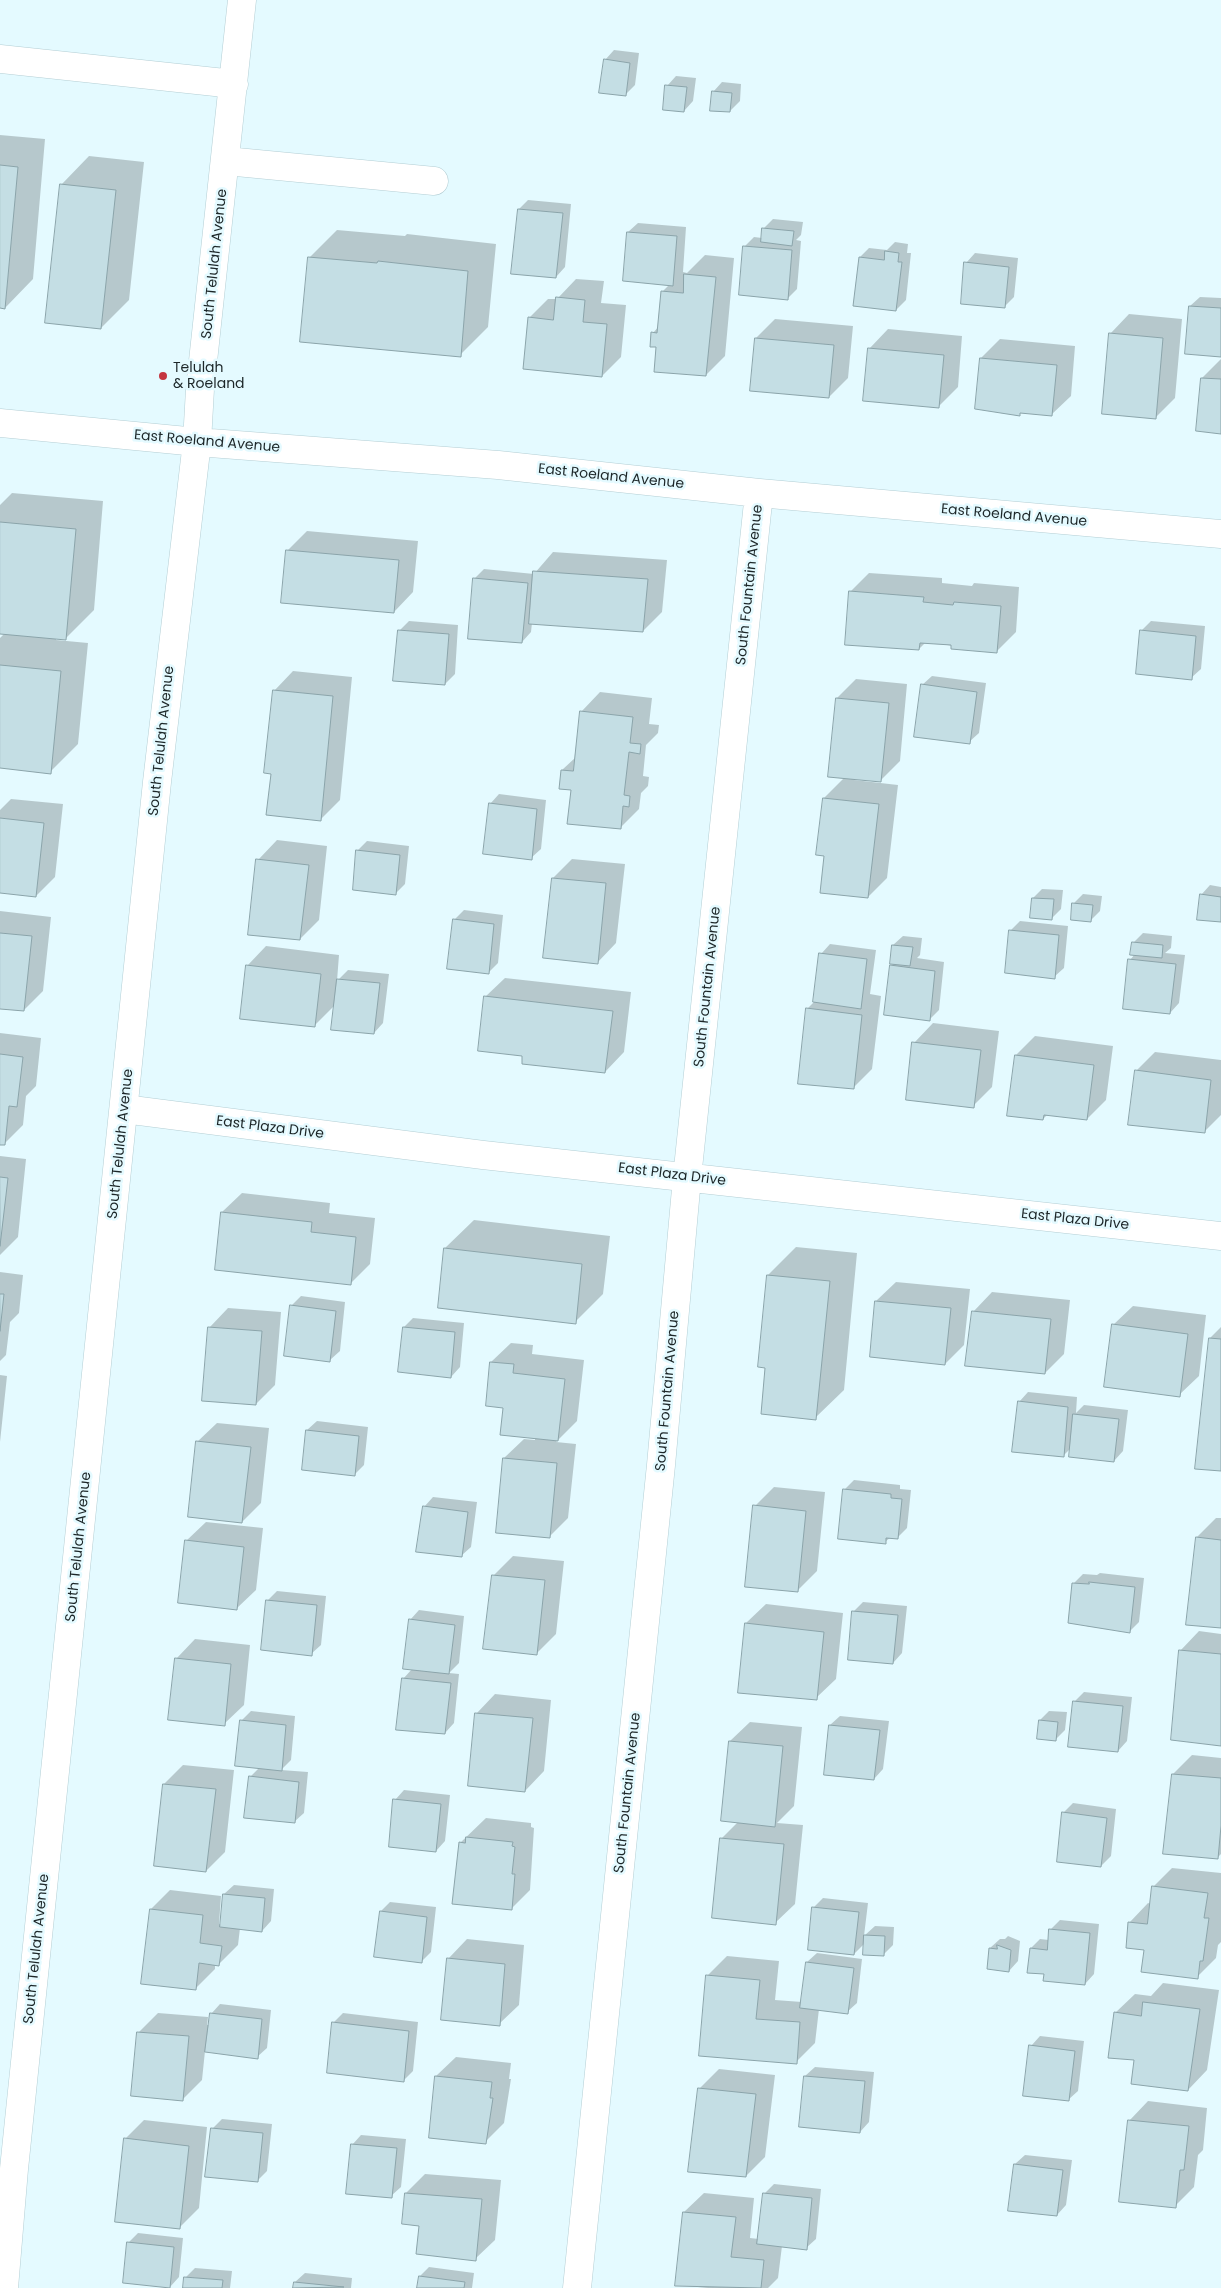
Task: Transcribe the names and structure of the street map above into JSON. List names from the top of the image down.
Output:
{
  "streets": {
    "street": [
      "South Telulah Avenue",
      "East Roeland Avenue",
      "South Fountain Avenue",
      "East Plaza Drive"
    ]
  },
  "crossings": [
    ["South Telulah Avenue", "East Roeland Avenue"],
    ["South Telulah Avenue", "East Plaza Drive"],
    ["East Roeland Avenue", "South Fountain Avenue"],
    ["South Fountain Avenue", "East Plaza Drive"]
  ],
  "places": ["Telulah & Roeland"]
}
